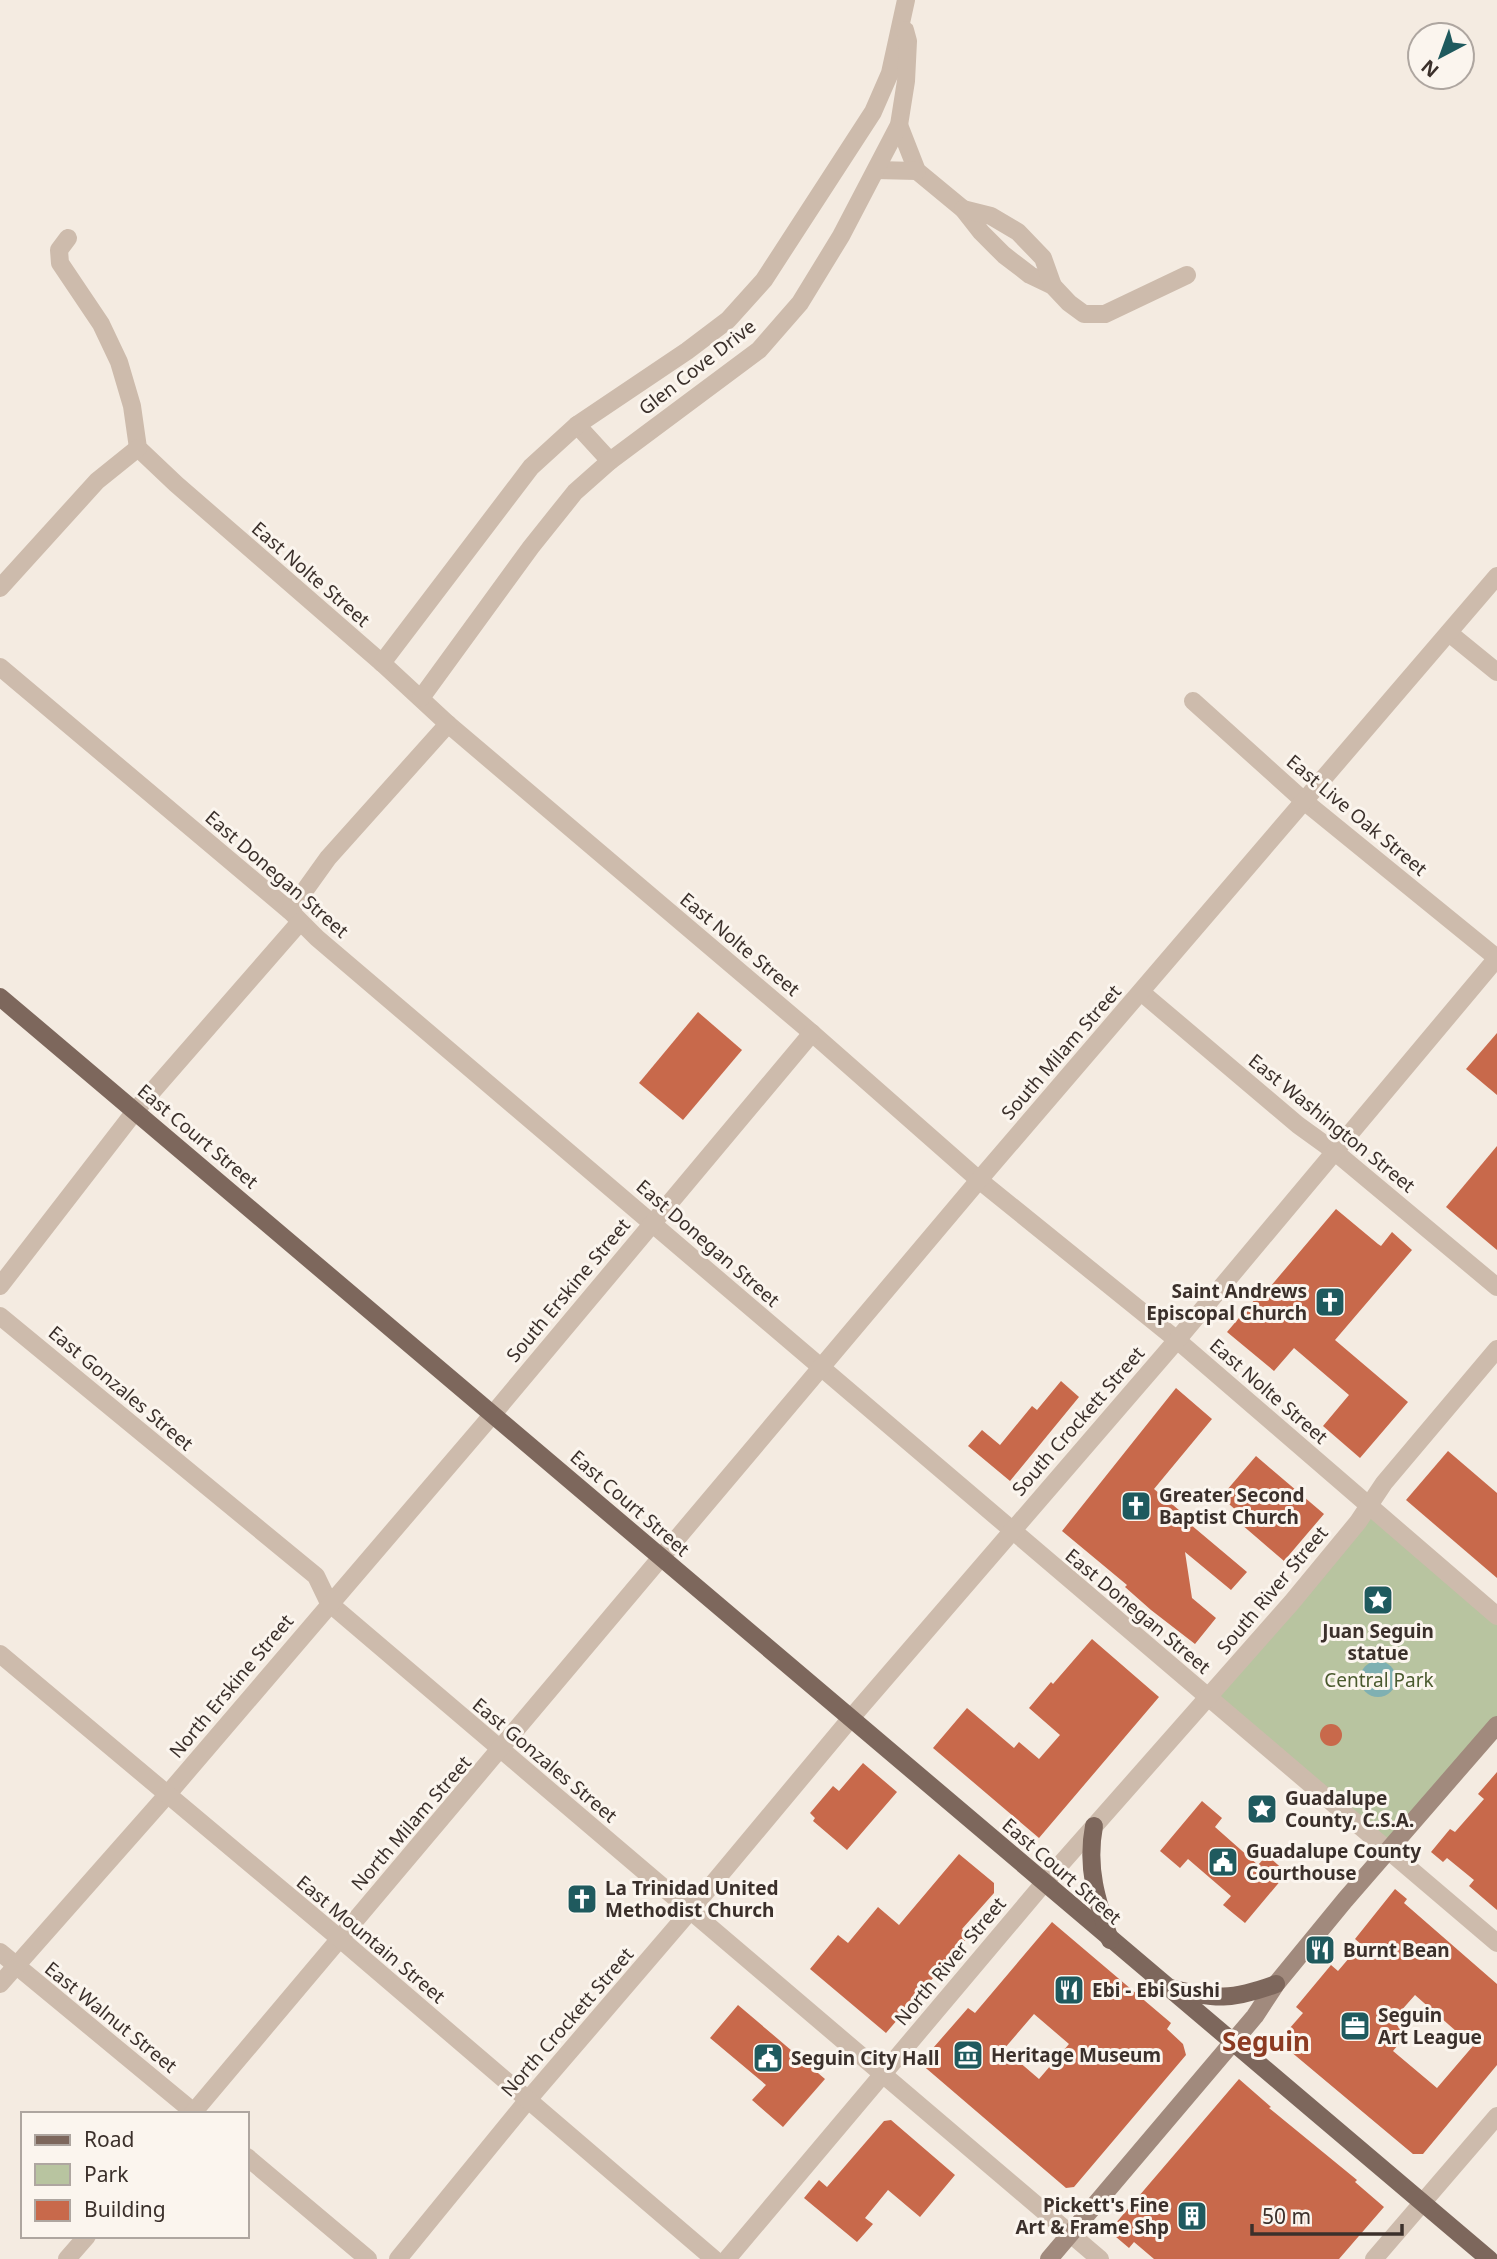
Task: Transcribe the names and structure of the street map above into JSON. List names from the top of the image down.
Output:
{
  "streets": {
    "main road": ["East Court Street"],
    "street": [
      "Glen Cove Drive",
      "East Nolte Street",
      "East Live Oak Street",
      "East Donegan Street",
      "South Milam Street",
      "East Washington Street",
      "South Erskine Street",
      "East Gonzales Street",
      "South Crockett Street",
      "South River Street",
      "North Erskine Street",
      "North Milam Street",
      "East Mountain Street",
      "North River Street",
      "East Walnut Street",
      "North Crockett Street"
    ]
  },
  "crossings": [
    ["Glen Cove Drive", "East Nolte Street"],
    ["East Nolte Street", "South Milam Street"],
    ["East Nolte Street", "South Erskine Street"],
    ["East Nolte Street", "South Crockett Street"],
    ["East Nolte Street", "South River Street"],
    ["East Live Oak Street", "South Milam Street"],
    ["East Live Oak Street", "South Crockett Street"],
    ["East Donegan Street", "South Milam Street"],
    ["East Donegan Street", "South Erskine Street"],
    ["East Donegan Street", "South Crockett Street"],
    ["East Donegan Street", "South River Street"],
    ["South Milam Street", "East Washington Street"],
    ["South Milam Street", "East Court Street"],
    ["South Milam Street", "North Milam Street"],
    ["East Washington Street", "South Crockett Street"],
    ["East Court Street", "South Erskine Street"],
    ["East Court Street", "South Crockett Street"],
    ["East Court Street", "South River Street"],
    ["East Court Street", "North Erskine Street"],
    ["East Court Street", "North Milam Street"],
    ["East Court Street", "North River Street"],
    ["East Court Street", "North Crockett Street"],
    ["South Erskine Street", "North Erskine Street"],
    ["East Gonzales Street", "North Erskine Street"],
    ["East Gonzales Street", "North Milam Street"],
    ["East Gonzales Street", "North River Street"],
    ["East Gonzales Street", "North Crockett Street"],
    ["South Crockett Street", "North Crockett Street"],
    ["South River Street", "North River Street"],
    ["North Erskine Street", "East Mountain Street"],
    ["North Erskine Street", "East Walnut Street"],
    ["North Milam Street", "East Mountain Street"],
    ["East Mountain Street", "North Crockett Street"]
  ],
  "districts": ["Seguin"],
  "parks": ["Central Park"],
  "places": {
    "church": ["Saint Andrews Episcopal Church", "Greater Second Baptist Church", "La Trinidad United Methodist Church"],
    "place": ["Juan Seguin statue", "Guadalupe County, C.S.A."],
    "public building": ["Guadalupe County Courthouse", "Seguin City Hall"],
    "restaurant": ["Burnt Bean", "Ebi - Ebi Sushi"],
    "office": ["Seguin Art League"],
    "museum": ["Heritage Museum"],
    "building": ["Pickett's Fine Art & Frame Shp"]
  },
  "legend": ["Road", "Park", "Building"],
  "scale_bar": "50 m",
  "north": "bottom left"
}
